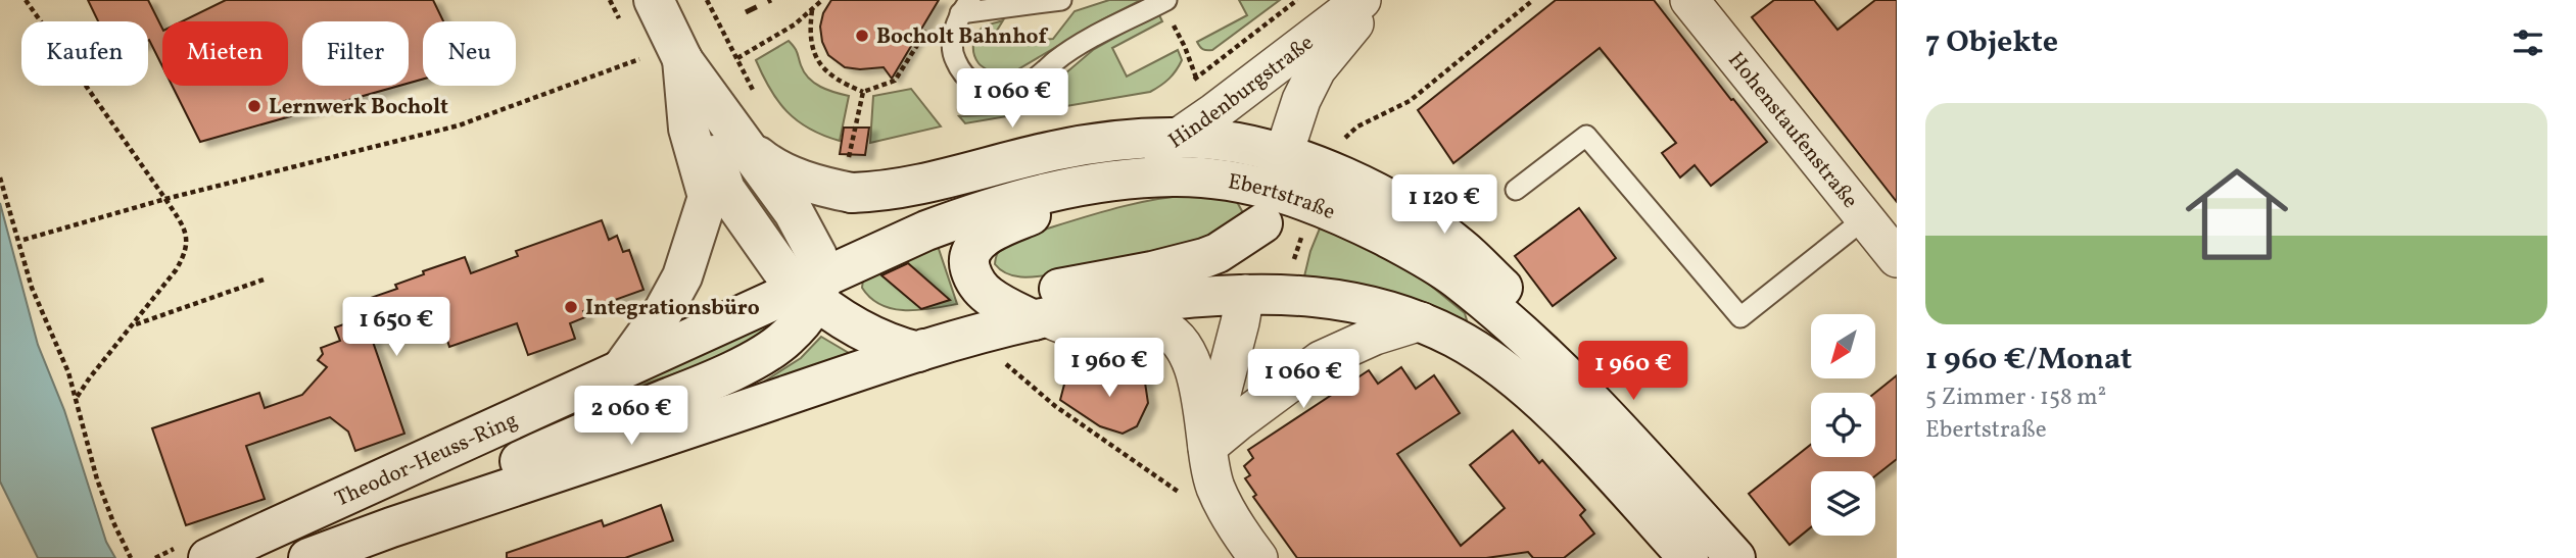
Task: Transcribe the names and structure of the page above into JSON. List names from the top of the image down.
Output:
{
  "streets": {
    "main road": ["Ebertstraße", "Theodor-Heuss-Ring"],
    "street": ["Hindenburgstraße", "Hohenstaufenstraße"]
  },
  "crossings": [
    ["Hindenburgstraße", "Ebertstraße"],
    ["Ebertstraße", "Theodor-Heuss-Ring"]
  ],
  "places": ["Bocholt Bahnhof", "Lernwerk Bocholt", "Integrationsbüro"],
  "north": "bottom left",
  "page": {
    "heading": "7 Objekte",
    "chip": [
      "Kaufen",
      "Mieten",
      "Filter",
      "Neu"
    ],
    "price": [
      "1 060 €",
      "1 120 €",
      "1 650 €",
      "1 960 €",
      "1 960 €",
      "1 060 €",
      "2 060 €"
    ],
    "list": [
      {
        "name": "1 960 €/Monat",
        "note": "5 Zimmer · 158 m² · Ebertstraße"
      }
    ]
  }
}
